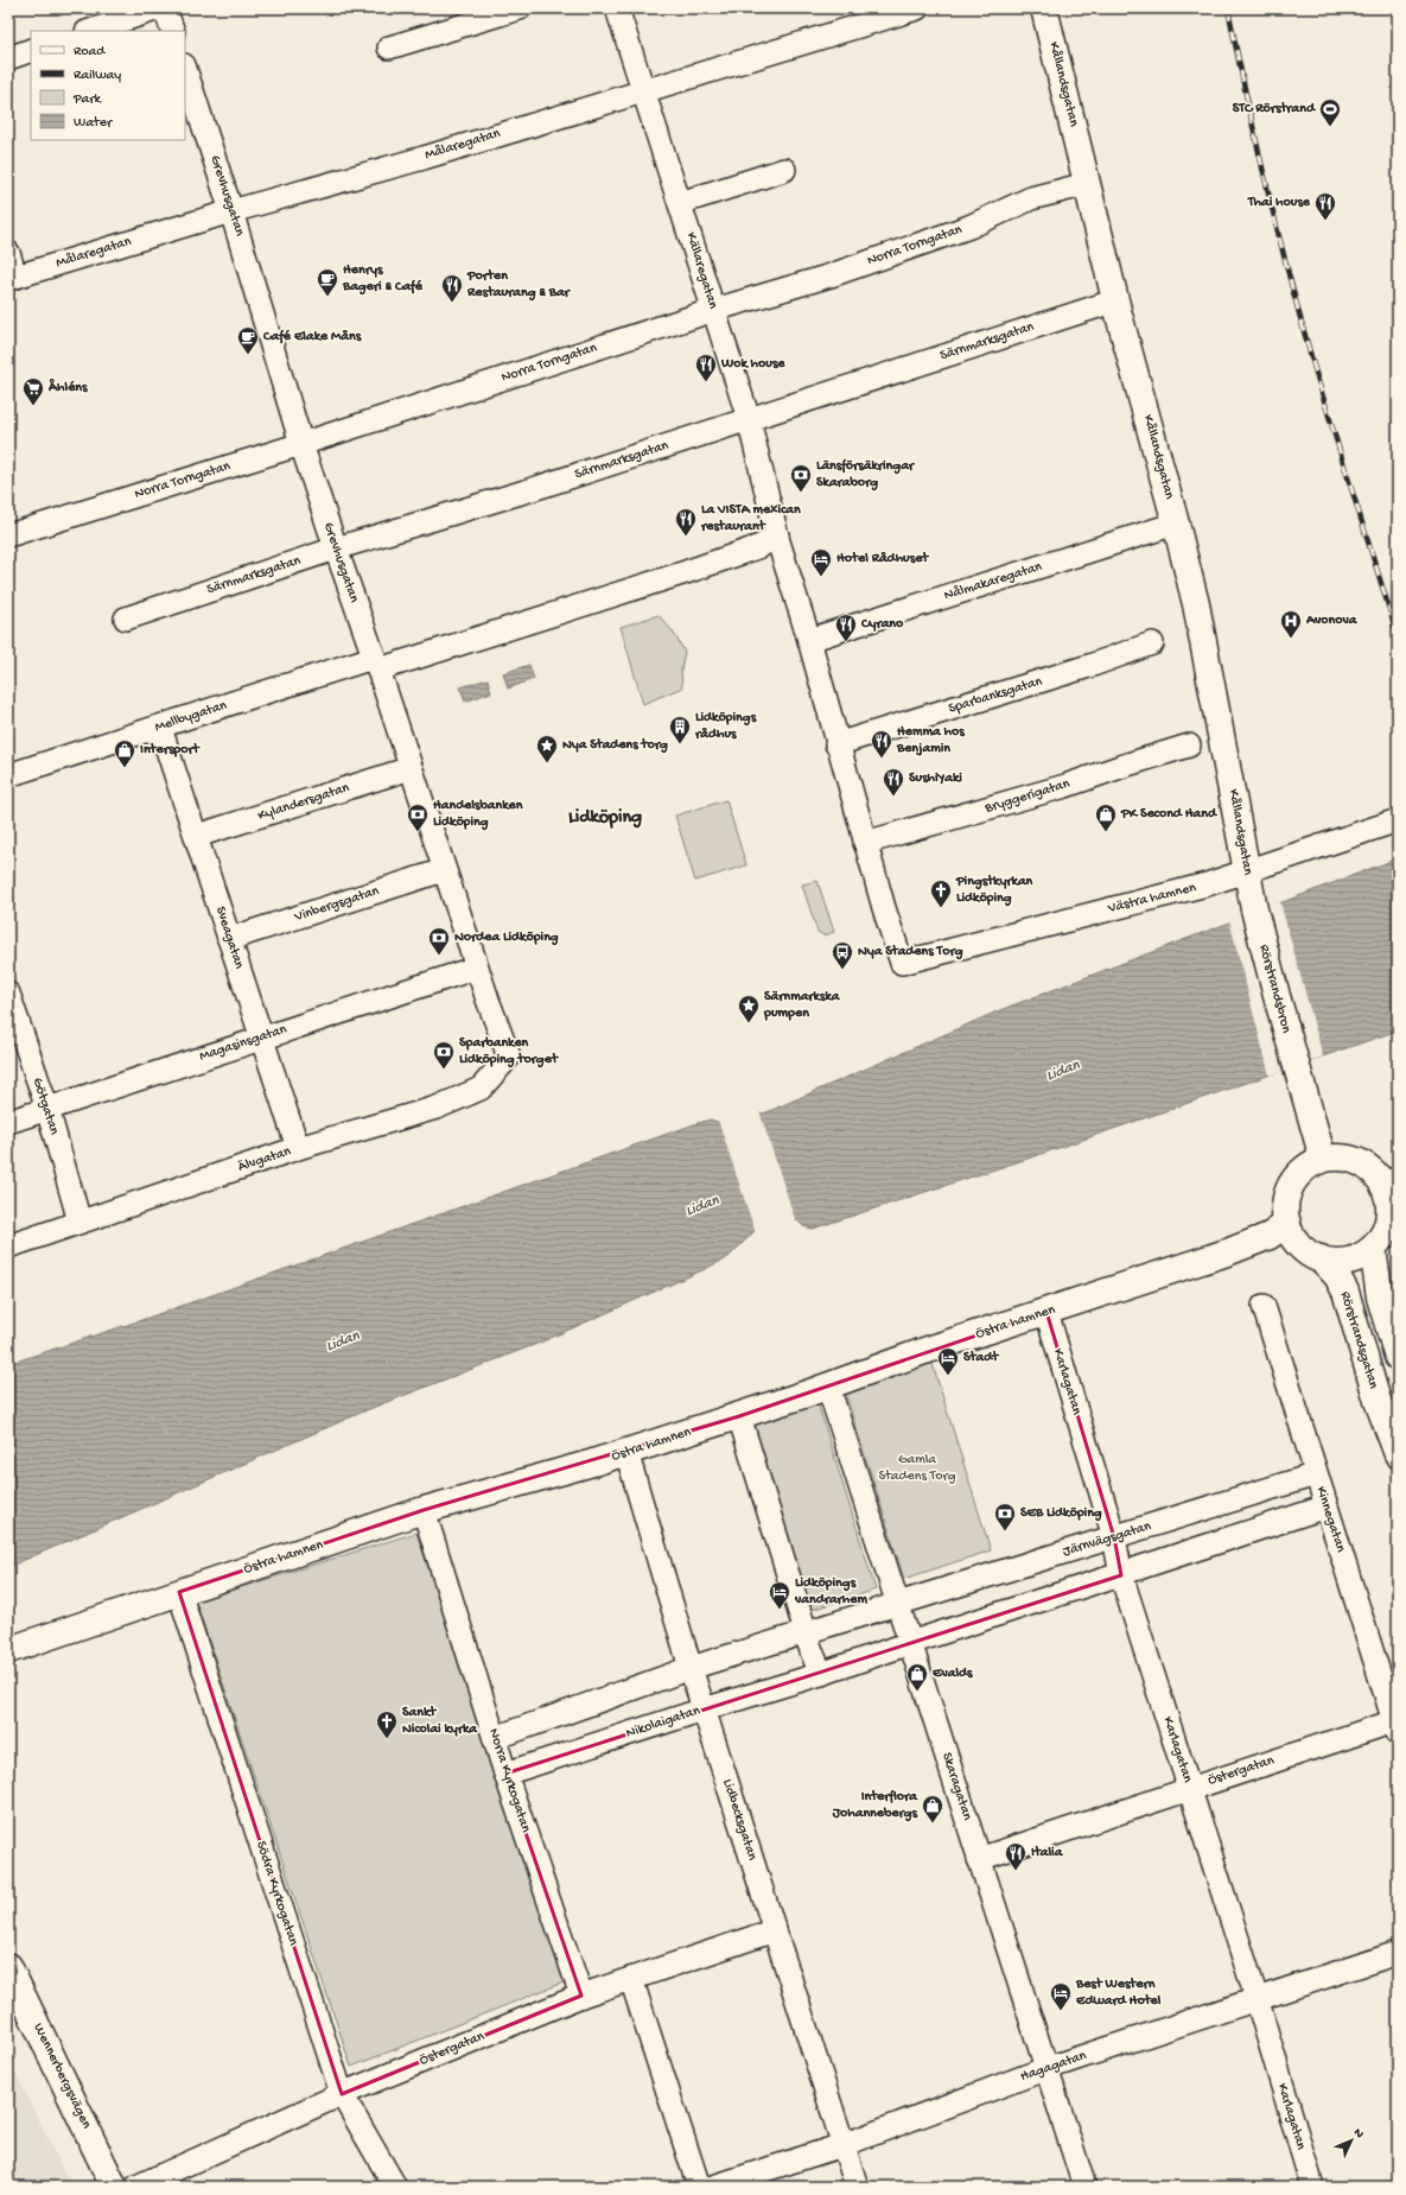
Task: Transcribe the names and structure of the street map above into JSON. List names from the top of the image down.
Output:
{
  "streets": {
    "main road": [
      "Kållandsgatan",
      "Rörstrandsbron",
      "Östra hamnen",
      "Rörstrandsgatan",
      "Wennerbergsvägen"
    ],
    "street": [
      "Målaregatan",
      "Grevhusgatan",
      "Norra Torngatan",
      "Källaregatan",
      "Särnmarksgatan",
      "Nålmakaregatan",
      "Sparbanksgatan",
      "Mellbygatan",
      "Bryggerigatan",
      "Kylandersgatan",
      "Västra hamnen",
      "Vinbergsgatan",
      "Sveagatan",
      "Magasinsgatan",
      "Götgatan",
      "Älvgatan",
      "Karlagatan",
      "Kinnegatan",
      "Järnvägsgatan",
      "Nikolaigatan",
      "Östergatan",
      "Norra Kyrkogatan",
      "Skaragatan",
      "Lidbecksgatan",
      "Södra Kyrkogatan",
      "Hagagatan"
    ]
  },
  "crossings": [
    ["Kållandsgatan", "Norra Torngatan"],
    ["Kållandsgatan", "Särnmarksgatan"],
    ["Kållandsgatan", "Nålmakaregatan"],
    ["Kållandsgatan", "Västra hamnen"],
    ["Kållandsgatan", "Rörstrandsbron"],
    ["Målaregatan", "Grevhusgatan"],
    ["Målaregatan", "Källaregatan"],
    ["Grevhusgatan", "Norra Torngatan"],
    ["Grevhusgatan", "Särnmarksgatan"],
    ["Grevhusgatan", "Mellbygatan"],
    ["Grevhusgatan", "Kylandersgatan"],
    ["Grevhusgatan", "Vinbergsgatan"],
    ["Grevhusgatan", "Magasinsgatan"],
    ["Grevhusgatan", "Älvgatan"],
    ["Norra Torngatan", "Källaregatan"],
    ["Källaregatan", "Särnmarksgatan"],
    ["Källaregatan", "Mellbygatan"],
    ["Mellbygatan", "Sveagatan"],
    ["Bryggerigatan", "Västra hamnen"],
    ["Kylandersgatan", "Sveagatan"],
    ["Vinbergsgatan", "Sveagatan"],
    ["Sveagatan", "Magasinsgatan"],
    ["Sveagatan", "Älvgatan"],
    ["Rörstrandsbron", "Östra hamnen"],
    ["Rörstrandsbron", "Rörstrandsgatan"],
    ["Magasinsgatan", "Götgatan"],
    ["Götgatan", "Älvgatan"],
    ["Östra hamnen", "Rörstrandsgatan"],
    ["Östra hamnen", "Karlagatan"],
    ["Östra hamnen", "Norra Kyrkogatan"],
    ["Östra hamnen", "Skaragatan"],
    ["Östra hamnen", "Lidbecksgatan"],
    ["Östra hamnen", "Södra Kyrkogatan"],
    ["Karlagatan", "Järnvägsgatan"],
    ["Karlagatan", "Östergatan"],
    ["Karlagatan", "Hagagatan"],
    ["Kinnegatan", "Järnvägsgatan"],
    ["Kinnegatan", "Östergatan"],
    ["Järnvägsgatan", "Skaragatan"],
    ["Nikolaigatan", "Norra Kyrkogatan"],
    ["Nikolaigatan", "Lidbecksgatan"],
    ["Östergatan", "Norra Kyrkogatan"],
    ["Östergatan", "Skaragatan"],
    ["Östergatan", "Lidbecksgatan"],
    ["Östergatan", "Södra Kyrkogatan"],
    ["Skaragatan", "Hagagatan"],
    ["Lidbecksgatan", "Hagagatan"]
  ],
  "districts": ["Lidköping"],
  "water": ["Lidan"],
  "parks": ["Gamla Stadens Torg"],
  "places": {
    "sports": ["STC Rörstrand"],
    "restaurant": [
      "Thai house",
      "Porten Restaurang & Bar",
      "Wok house",
      "La VISTA mexican restaurant",
      "Cyrano",
      "Hemma hos Benjamin",
      "SushiYaki",
      "Italia"
    ],
    "cafe": ["Henrys Bageri & Café", "Café Elake Måns"],
    "supermarket": ["Åhléns"],
    "bank": [
      "Länsförsäkringar Skaraborg",
      "Handelsbanken Lidköping",
      "Nordea Lidköping",
      "Sparbanken Lidköping torget",
      "SEB Lidköping"
    ],
    "hotel": [
      "Hotel Rådhuset",
      "Stadt",
      "Lidköpings vandrarhem",
      "Best Western Edward Hotel"
    ],
    "hospital": ["Avonova"],
    "building": ["Lidköpings rådhus"],
    "place": ["Nya Stadens torg", "Särnmarkska pumpen"],
    "shop": [
      "Intersport",
      "PK Second Hand",
      "Evalds",
      "Interflora Johannebergs"
    ],
    "church": ["Pingstkyrkan Lidköping", "Sankt Nicolai kyrka"],
    "bus stop": ["Nya Stadens Torg"]
  },
  "legend": [
    "Road",
    "Railway",
    "Park",
    "Water"
  ],
  "north": "top right"
}
